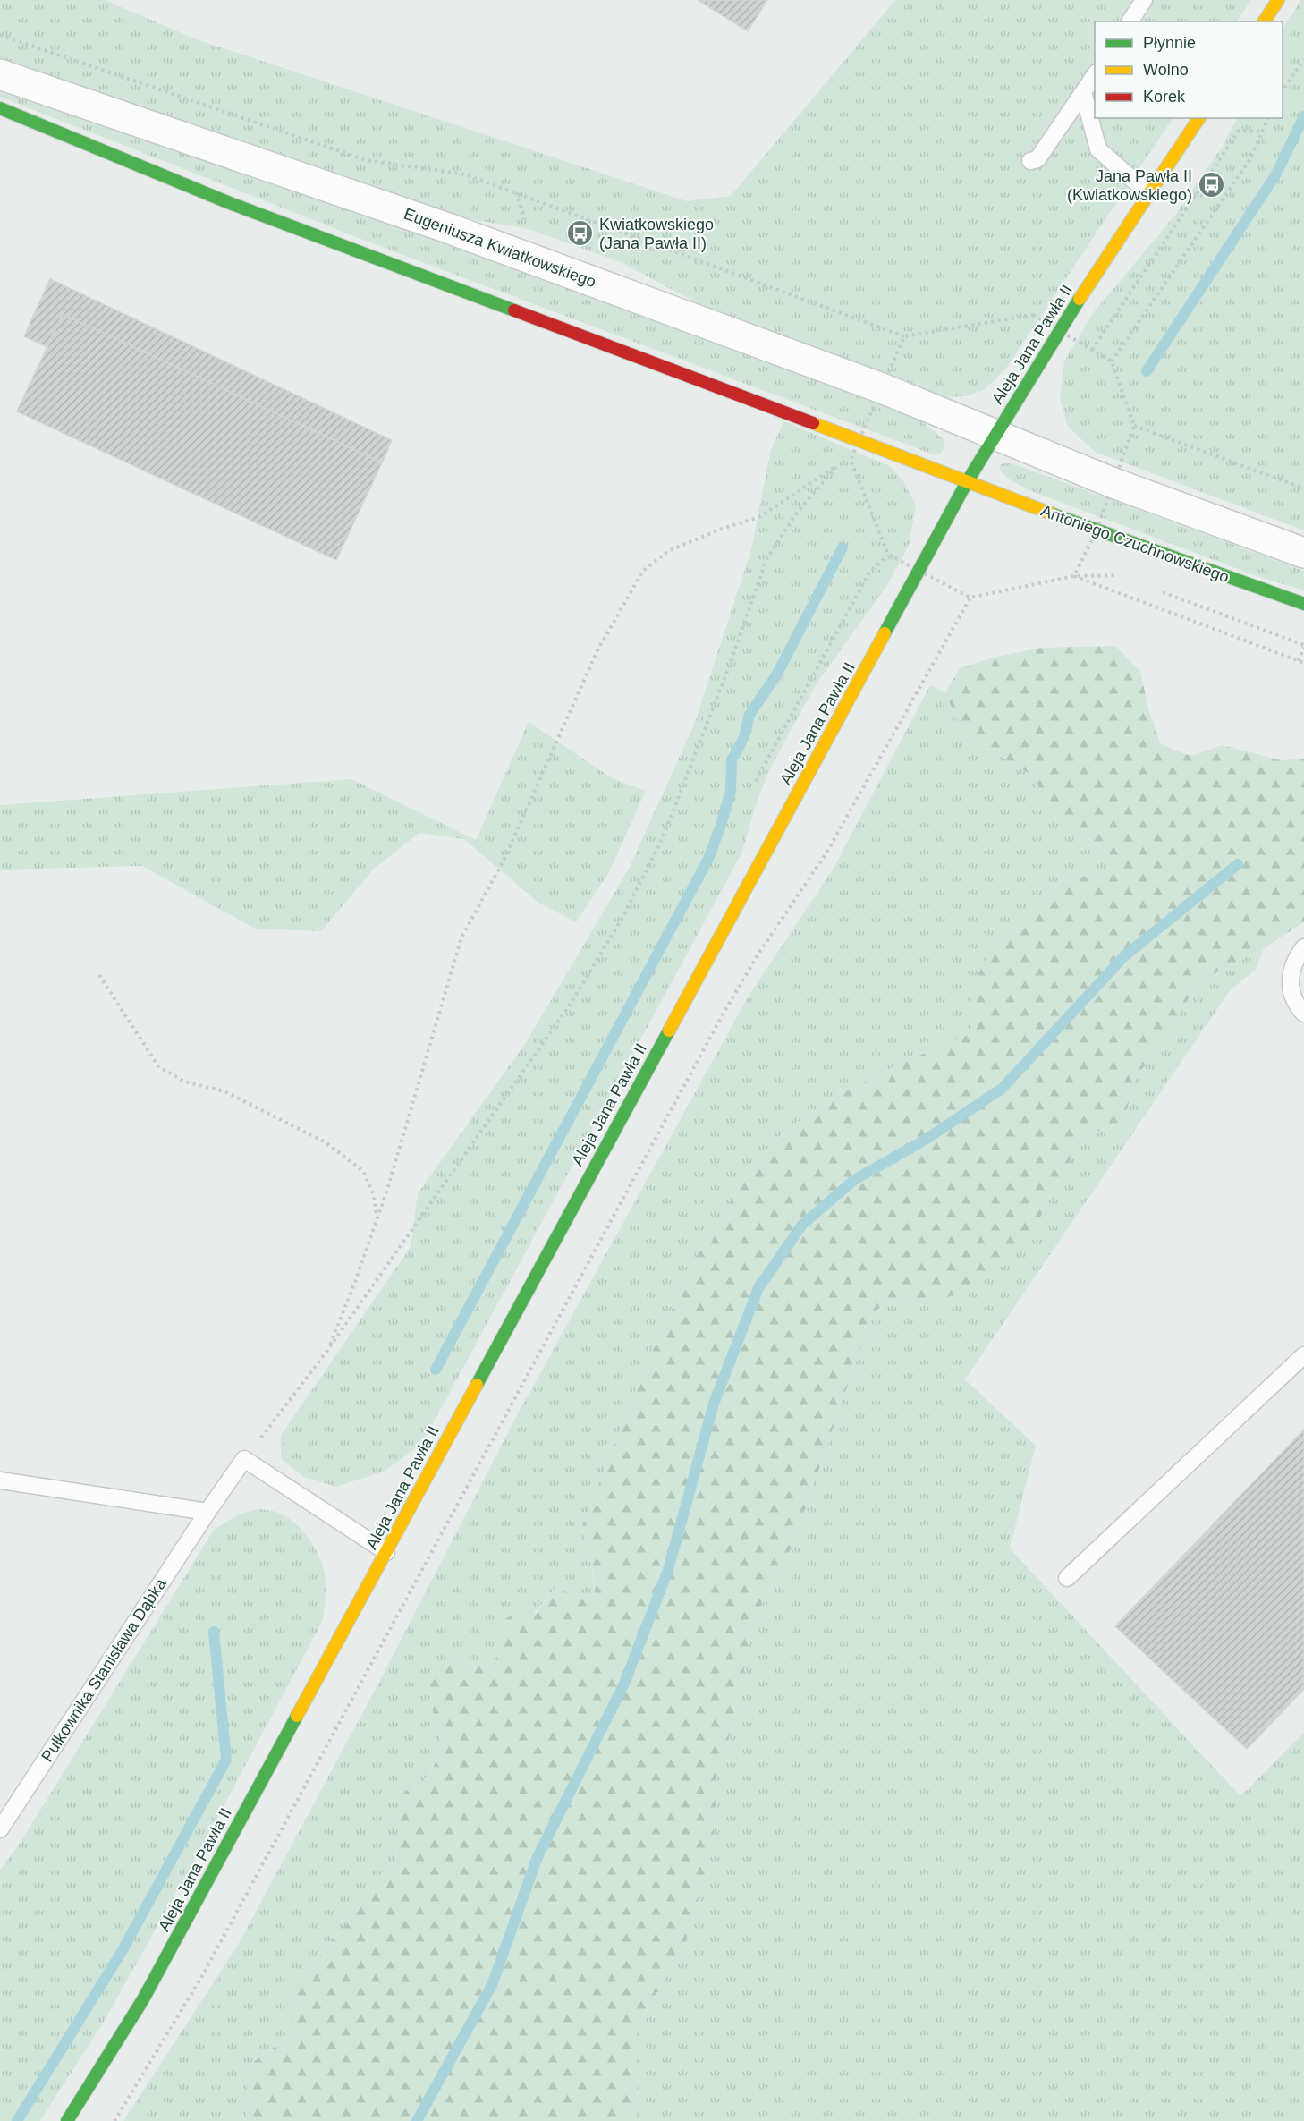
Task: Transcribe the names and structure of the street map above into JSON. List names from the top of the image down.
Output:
{
  "streets": {
    "street": ["Eugeniusza Kwiatkowskiego", "Aleja Jana Pawła II", "Antoniego Czuchnowskiego"],
    "lane": ["Pułkownika Stanisława Dąbka"]
  },
  "crossings": [
    ["Eugeniusza Kwiatkowskiego", "Aleja Jana Pawła II"],
    ["Aleja Jana Pawła II", "Antoniego Czuchnowskiego"]
  ],
  "places": {
    "bus stop": ["Jana Pawła II (Kwiatkowskiego)", "Kwiatkowskiego (Jana Pawła II)"]
  },
  "legend": ["Płynnie", "Wolno", "Korek"]
}
